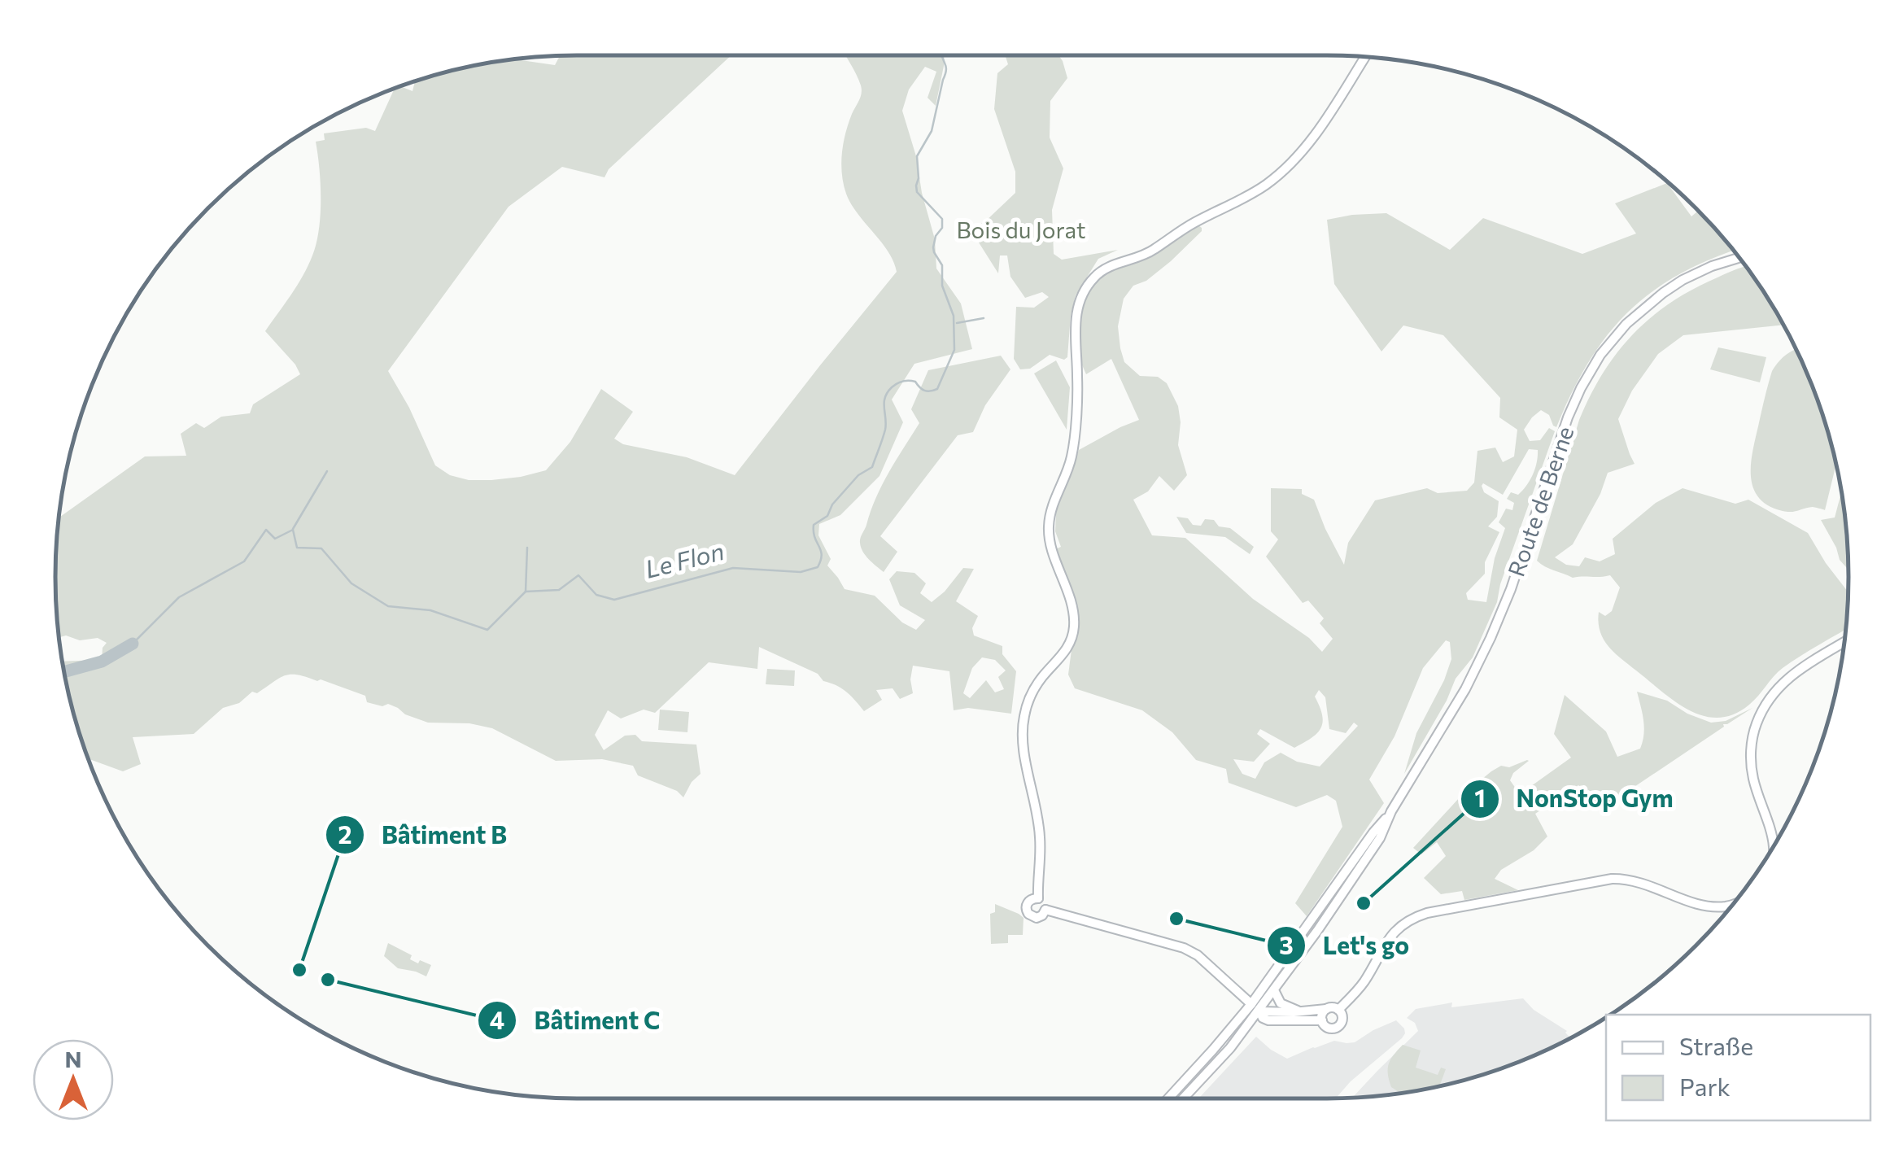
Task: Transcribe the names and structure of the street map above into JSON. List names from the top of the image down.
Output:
{
  "streets": {
    "street": ["Route de Berne"]
  },
  "water": ["Le Flon"],
  "parks": ["Bois du Jorat"],
  "places": [
    "NonStop Gym",
    "Let's go",
    "Bâtiment B",
    "Bâtiment C"
  ],
  "legend": ["Straße", "Park"],
  "north": "top"
}
